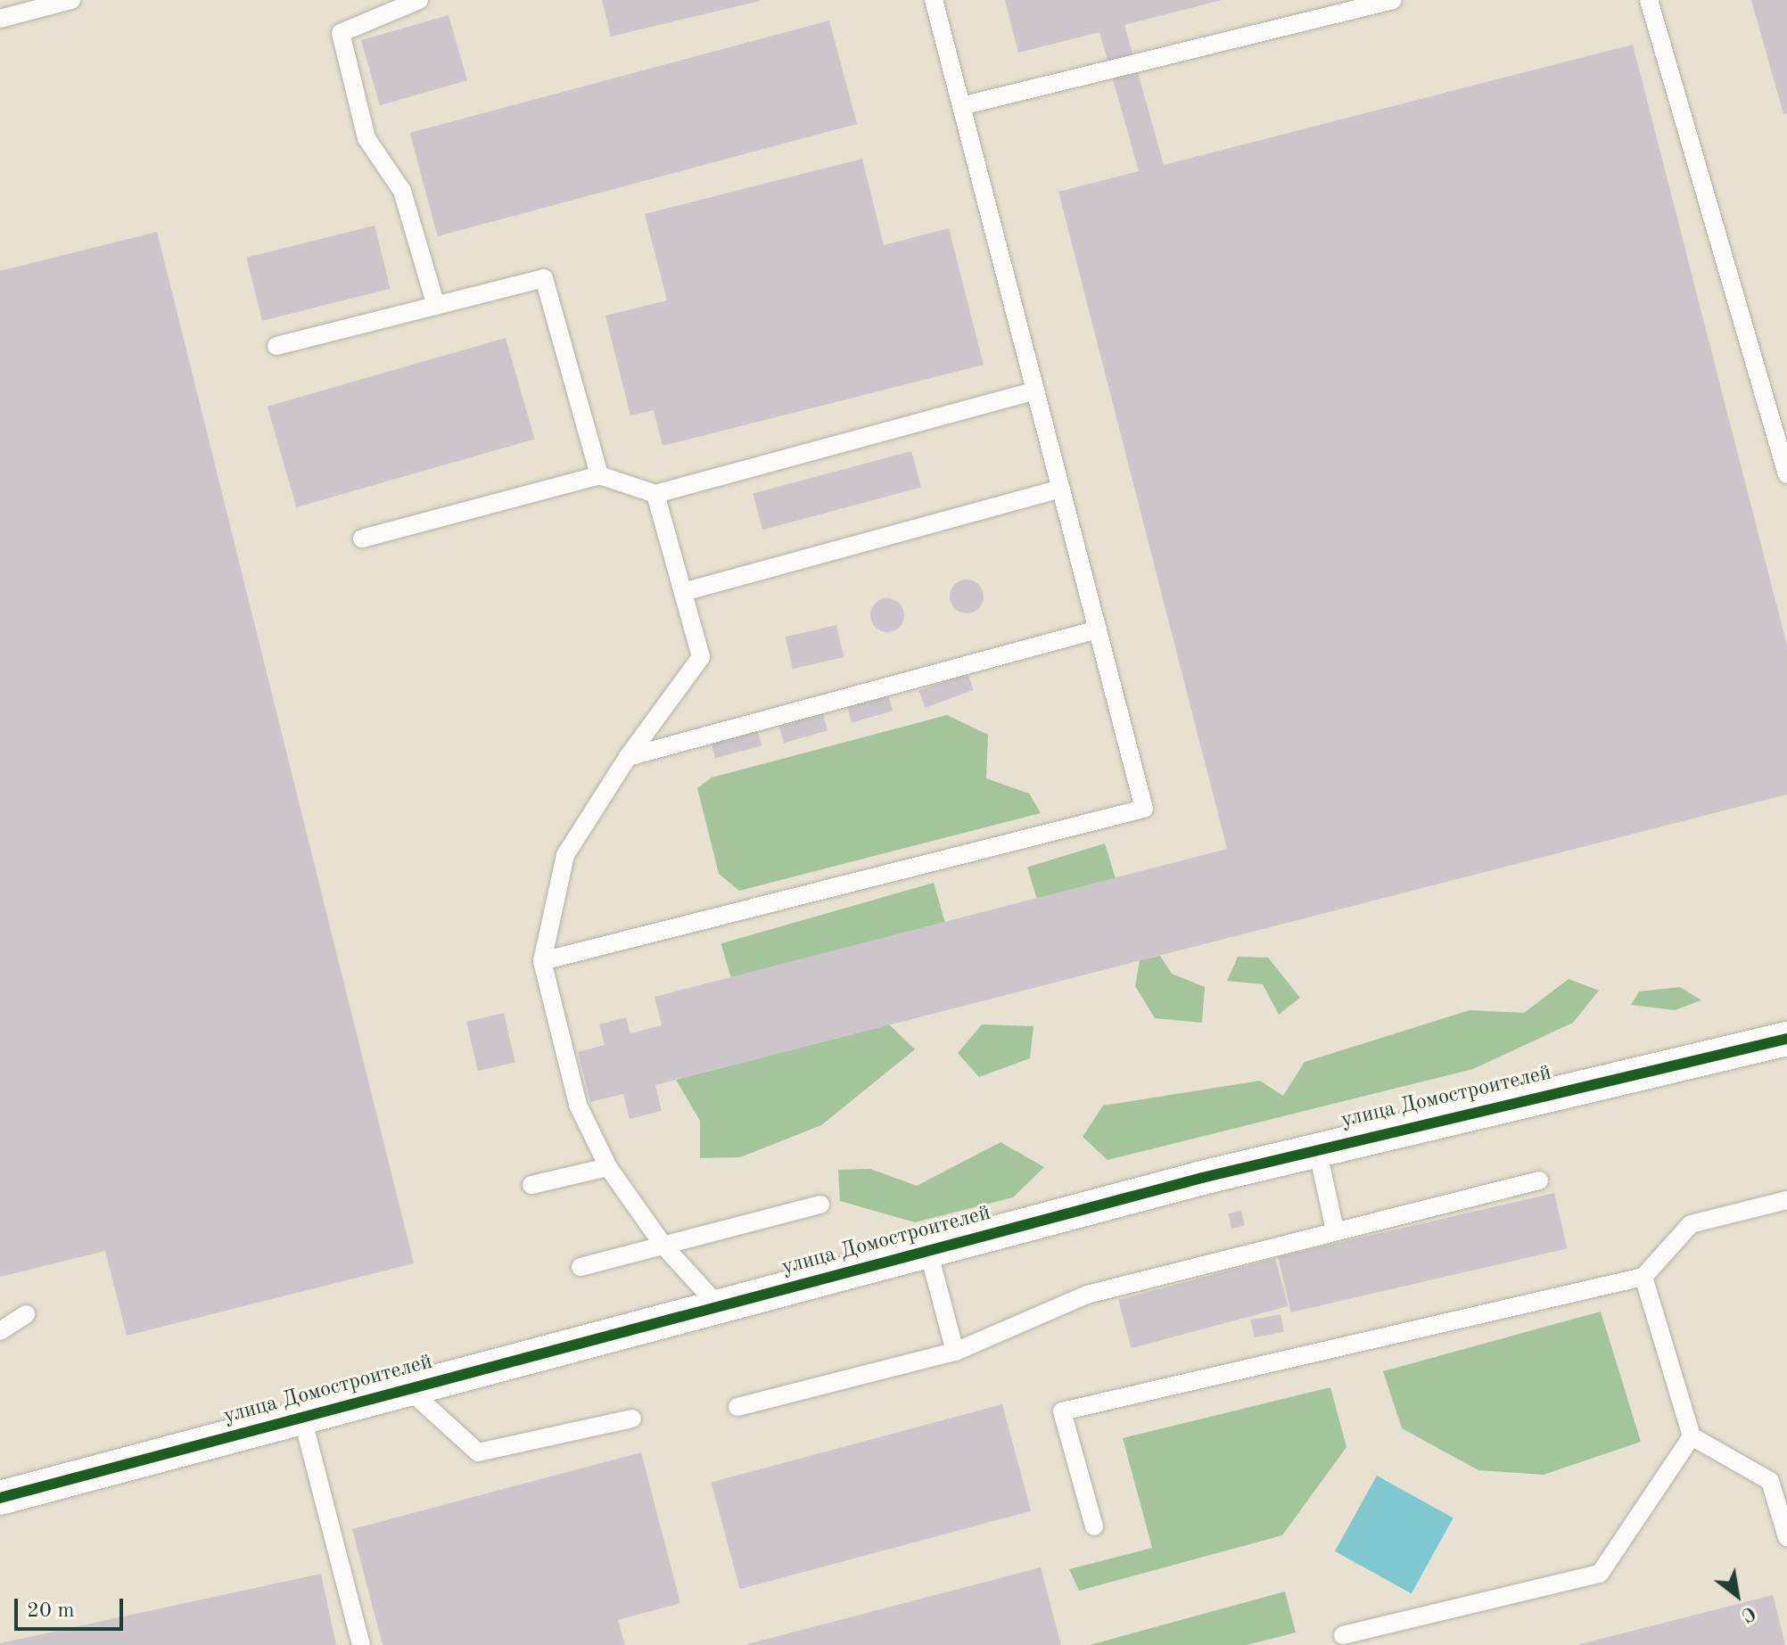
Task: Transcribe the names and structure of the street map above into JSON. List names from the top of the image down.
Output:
{
  "streets": {
    "street": ["улица Домостроителей"]
  },
  "scale_bar": "20 m",
  "north": "bottom right"
}
